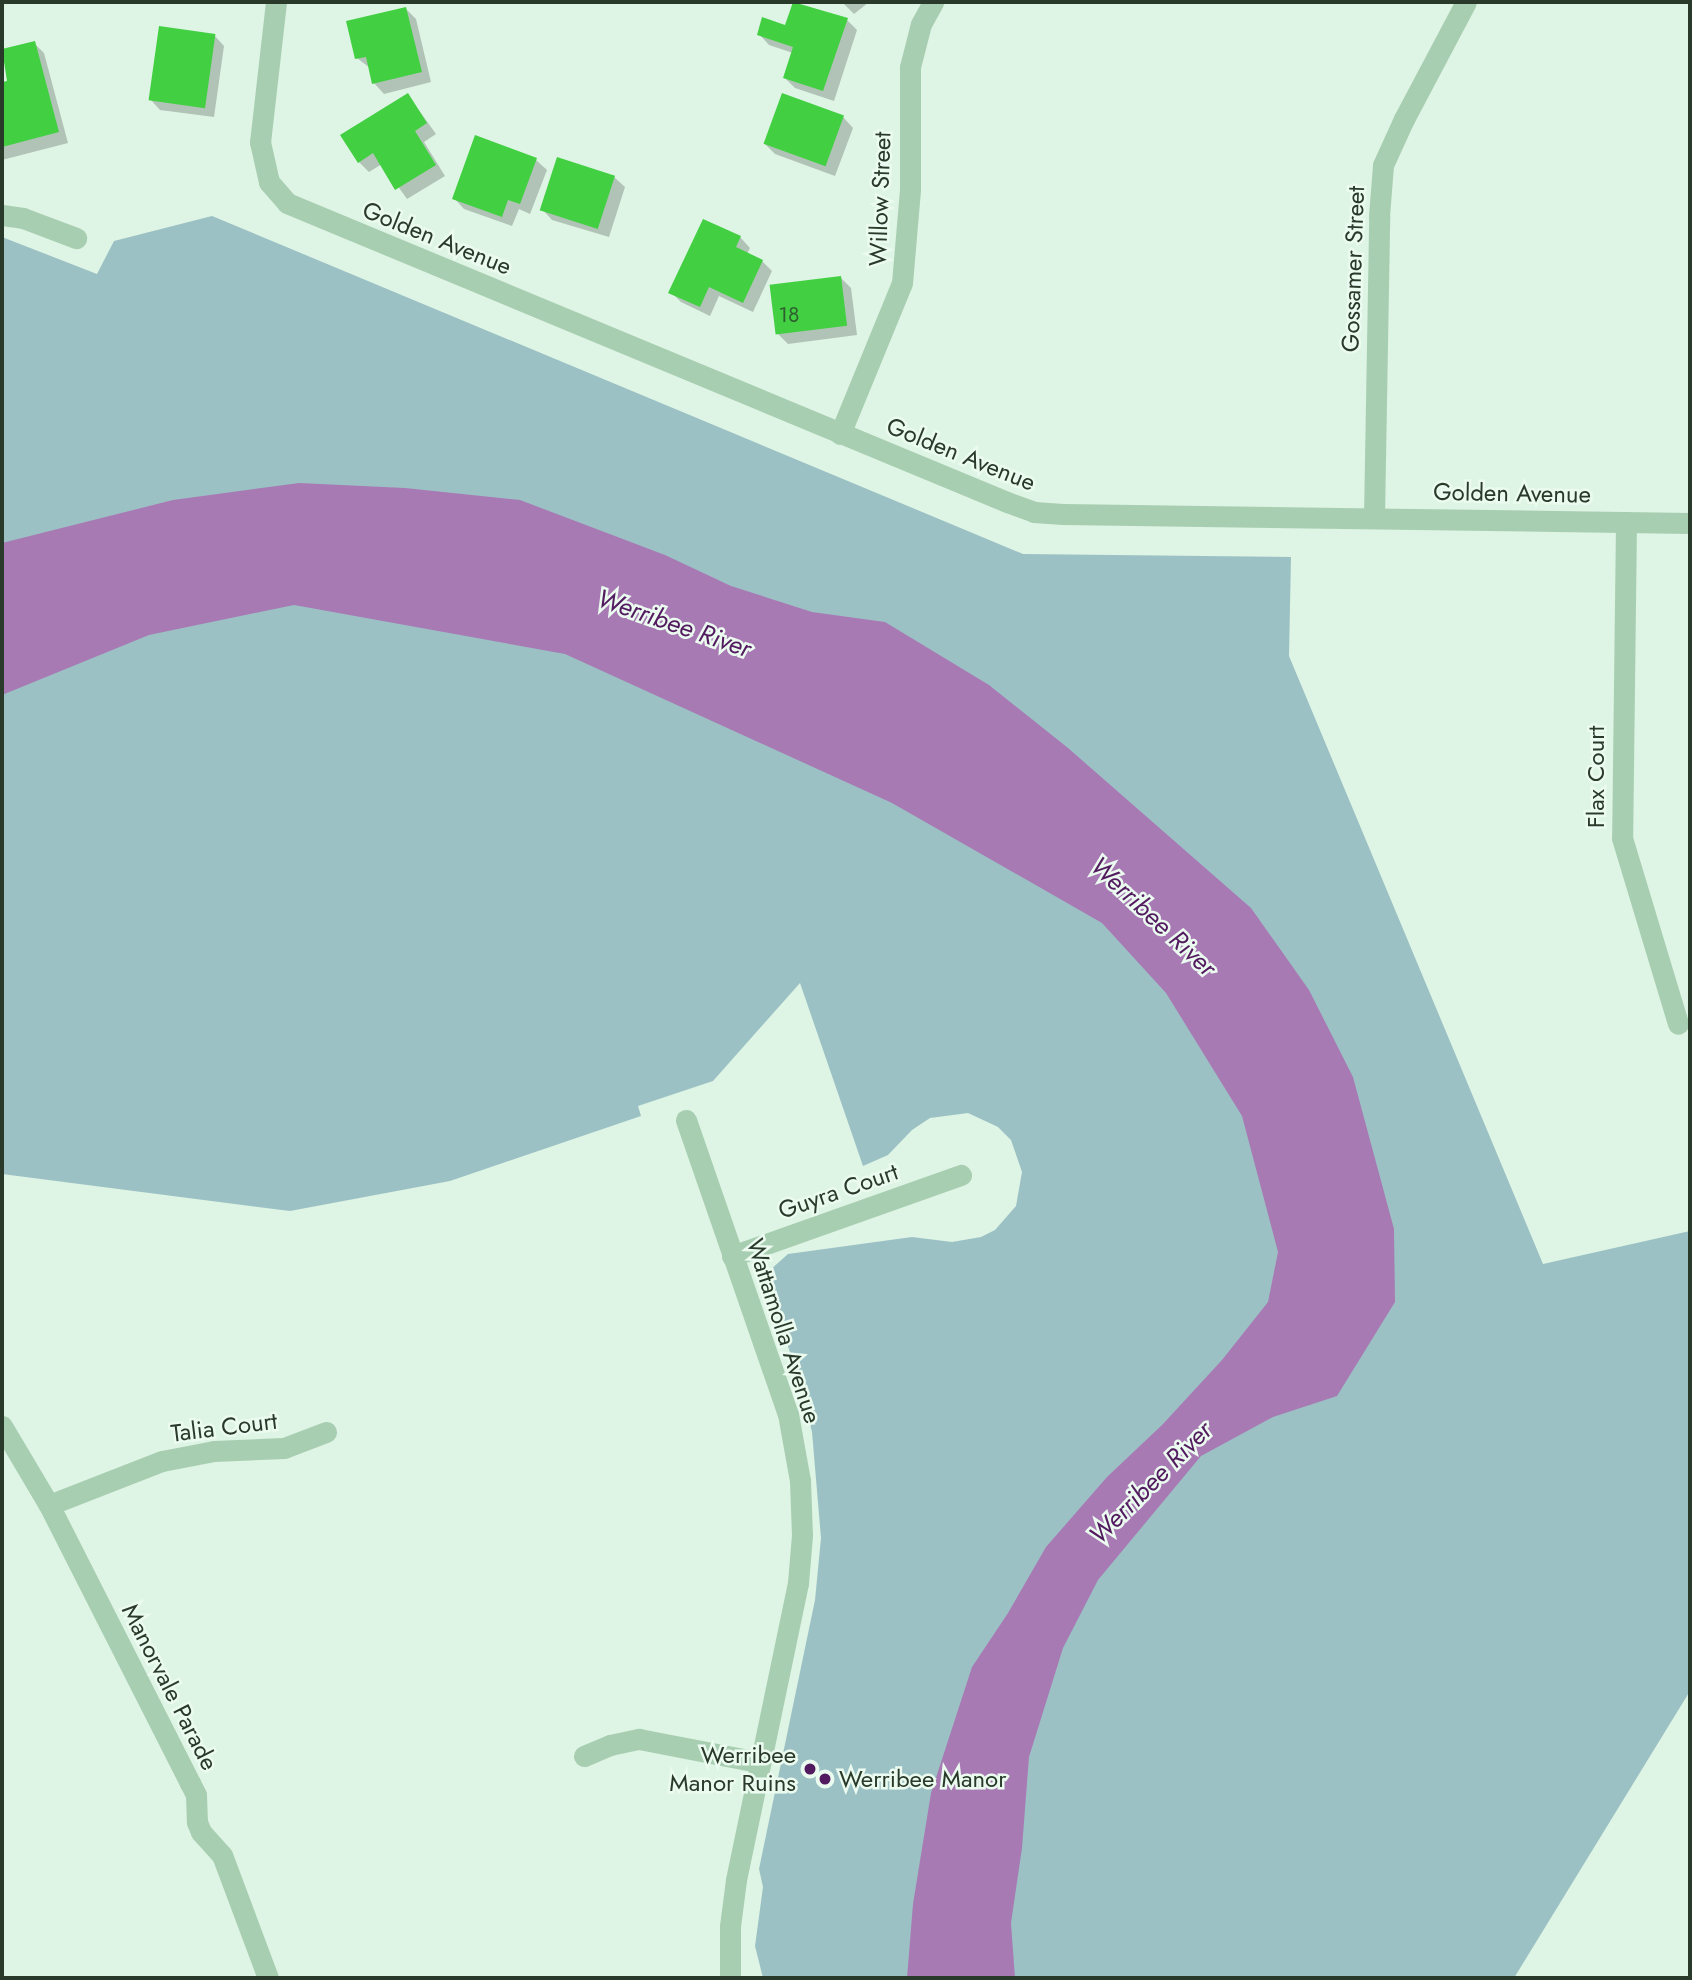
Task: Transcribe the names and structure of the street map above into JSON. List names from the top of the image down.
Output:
{
  "streets": {
    "street": [
      "Willow Street",
      "Golden Avenue",
      "Gossamer Street",
      "Flax Court",
      "Guyra Court",
      "Wattamolla Avenue",
      "Talia Court",
      "Manorvale Parade"
    ]
  },
  "crossings": [
    ["Willow Street", "Golden Avenue"],
    ["Golden Avenue", "Gossamer Street"],
    ["Golden Avenue", "Flax Court"],
    ["Guyra Court", "Wattamolla Avenue"],
    ["Talia Court", "Manorvale Parade"]
  ],
  "water": ["Werribee River"],
  "places": ["Werribee Manor Ruins", "Werribee Manor"],
  "house_numbers": ["18"]
}
